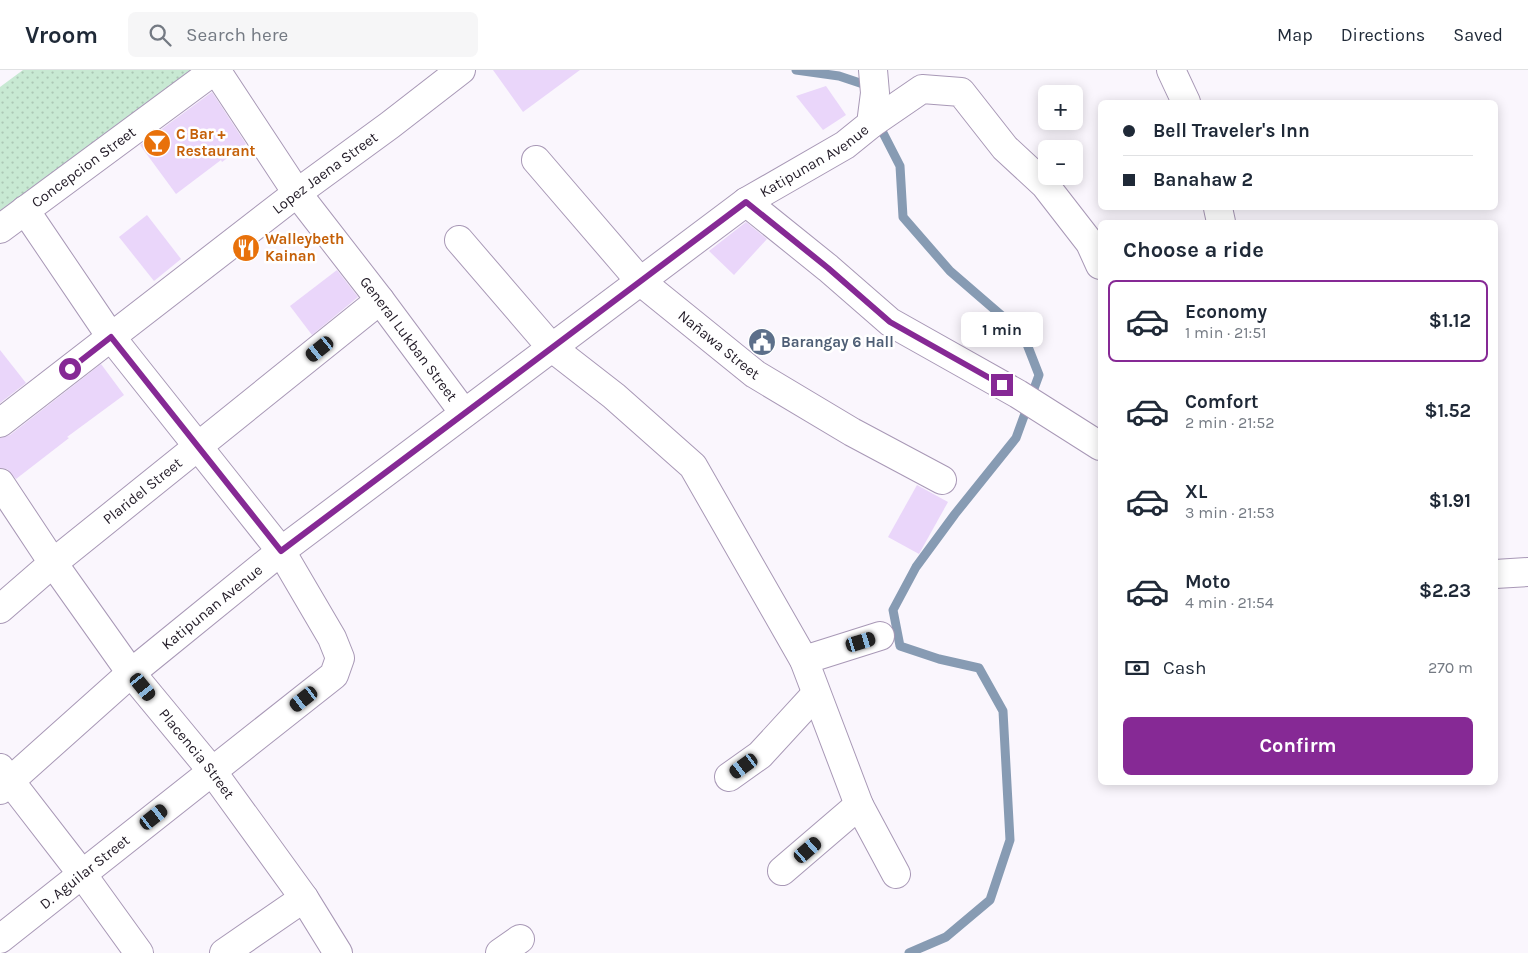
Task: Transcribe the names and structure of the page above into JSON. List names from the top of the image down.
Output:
{
  "streets": {
    "street": [
      "Katipunan Avenue",
      "Concepcion Street",
      "Lopez Jaena Street",
      "General Lukban Street",
      "Nañawa Street",
      "Plaridel Street",
      "Placencia Street",
      "D. Aguilar Street"
    ]
  },
  "crossings": [
    ["Katipunan Avenue", "General Lukban Street"],
    ["Katipunan Avenue", "Nañawa Street"],
    ["Katipunan Avenue", "Placencia Street"],
    ["Katipunan Avenue", "D. Aguilar Street"],
    ["Concepcion Street", "General Lukban Street"],
    ["Lopez Jaena Street", "General Lukban Street"],
    ["General Lukban Street", "Plaridel Street"],
    ["Plaridel Street", "Placencia Street"],
    ["Placencia Street", "D. Aguilar Street"]
  ],
  "places": {
    "bar": ["C Bar + Restaurant"],
    "restaurant": ["Walleybeth Kainan"],
    "public building": ["Barangay 6 Hall"]
  },
  "page": {
    "header": "Vroom",
    "search": "Search here",
    "nav": ["Map", "Directions", "Saved"],
    "map_buttons": ["+", "−"],
    "banner": ["Bell Traveler's Inn", "Banahaw 2"],
    "heading": "Choose a ride",
    "list": [
      {
        "name": "Economy",
        "note": "1 min · 21:51",
        "value": "$1.12"
      },
      {
        "name": "Comfort",
        "note": "2 min · 21:52",
        "value": "$1.52"
      },
      {
        "name": "XL",
        "note": "3 min · 21:53",
        "value": "$1.91"
      },
      {
        "name": "Moto",
        "note": "4 min · 21:54",
        "value": "$2.23"
      }
    ],
    "bubble": "1 min",
    "pay": ["Cash", "270 m"],
    "buttons": "Confirm"
  }
}
